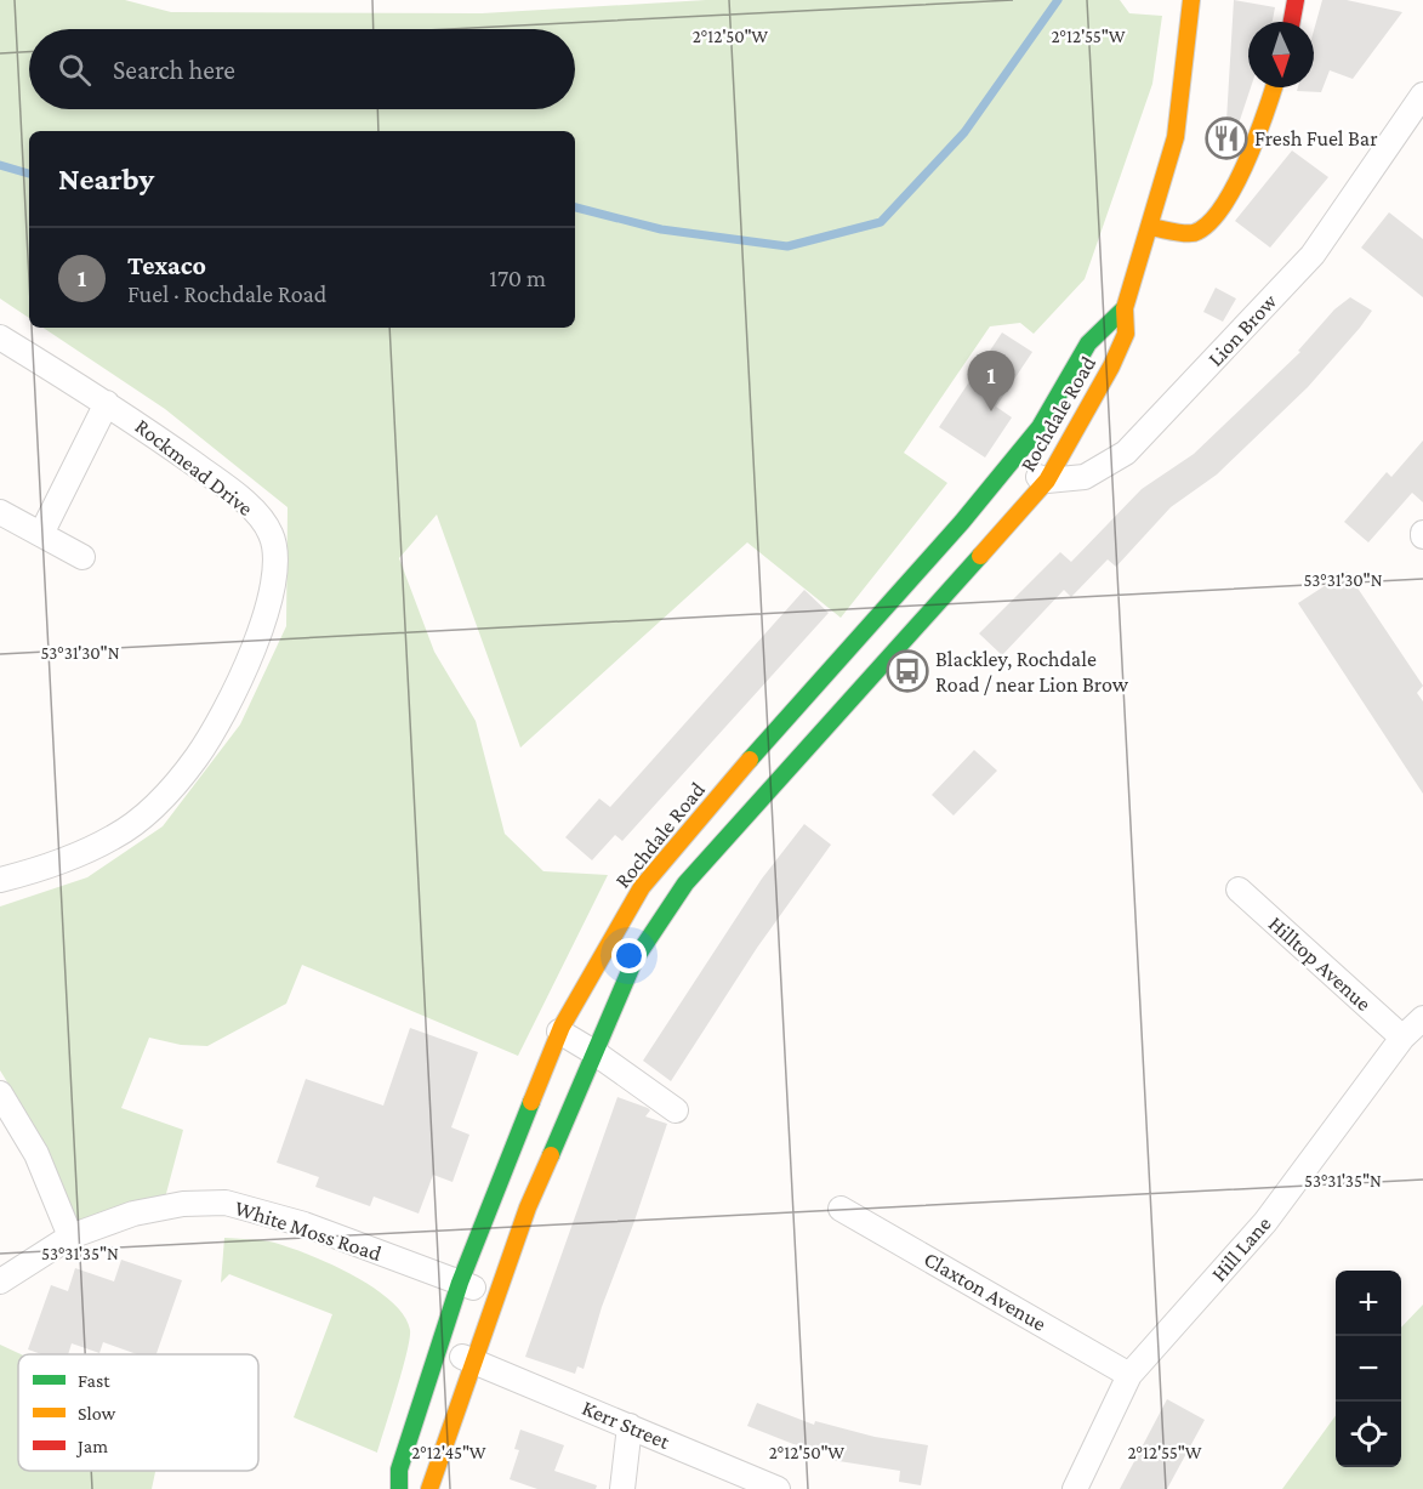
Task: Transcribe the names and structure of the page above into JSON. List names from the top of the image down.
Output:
{
  "streets": {
    "main road": ["Rochdale Road"],
    "street": [
      "Lion Brow",
      "Rockmead Drive",
      "Hilltop Avenue",
      "White Moss Road",
      "Hill Lane",
      "Claxton Avenue",
      "Kerr Street"
    ]
  },
  "crossings": [
    ["Lion Brow", "Rochdale Road"],
    ["Rochdale Road", "White Moss Road"],
    ["Rochdale Road", "Kerr Street"],
    ["Hilltop Avenue", "Hill Lane"],
    ["Hill Lane", "Claxton Avenue"]
  ],
  "places": {
    "restaurant": ["Fresh Fuel Bar"],
    "bus stop": ["Blackley, Rochdale Road / near Lion Brow"]
  },
  "legend": ["Fast", "Slow", "Jam"],
  "north": "bottom",
  "page": {
    "search": "Search here",
    "heading": "Nearby",
    "list": [
      {
        "mark": "1",
        "name": "Texaco",
        "note": "Fuel · Rochdale Road",
        "value": "170 m"
      }
    ],
    "pins": "1",
    "map_buttons": ["+", "−"]
  },
  "coordinates": [
    "2°12'50\"W",
    "2°12'55\"W",
    "53°31'30\"N",
    "53°31'35\"N",
    "2°12'45\"W"
  ]
}
